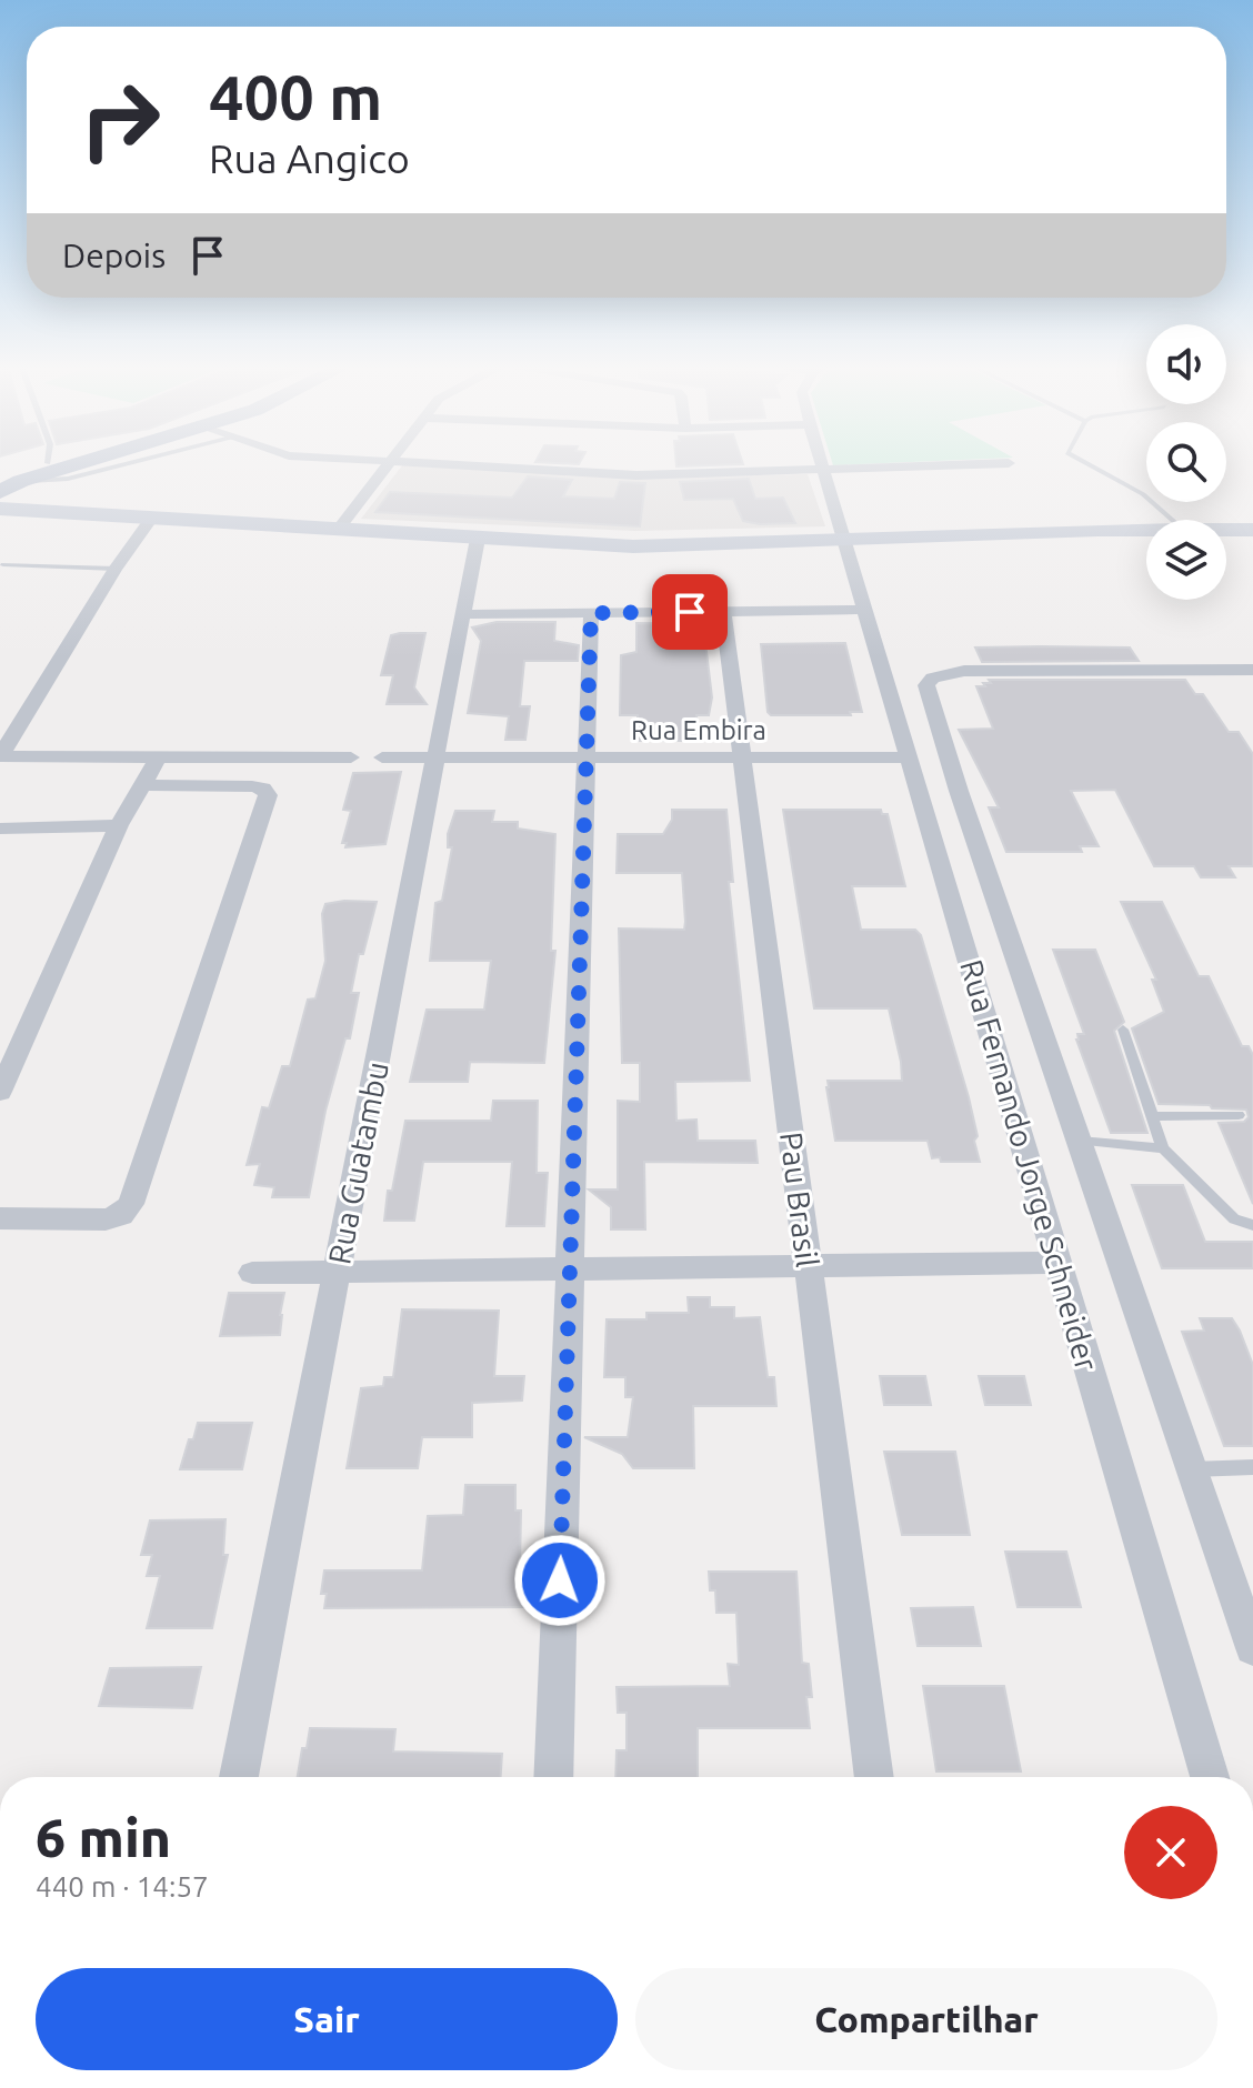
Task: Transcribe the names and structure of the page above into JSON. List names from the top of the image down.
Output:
{
  "streets": {
    "street": [
      "Rua Embira",
      "Rua Guatambu",
      "Rua Fernando Jorge Schneider",
      "Pau Brasil"
    ]
  },
  "crossings": [
    ["Rua Embira", "Rua Guatambu"],
    ["Rua Embira", "Rua Fernando Jorge Schneider"],
    ["Rua Embira", "Pau Brasil"]
  ],
  "page": {
    "turn": ["400 m", "Rua Angico"],
    "then": "Depois",
    "heading": ["6 min", "440 m · 14:57"],
    "buttons": ["Sair", "Compartilhar"]
  }
}
